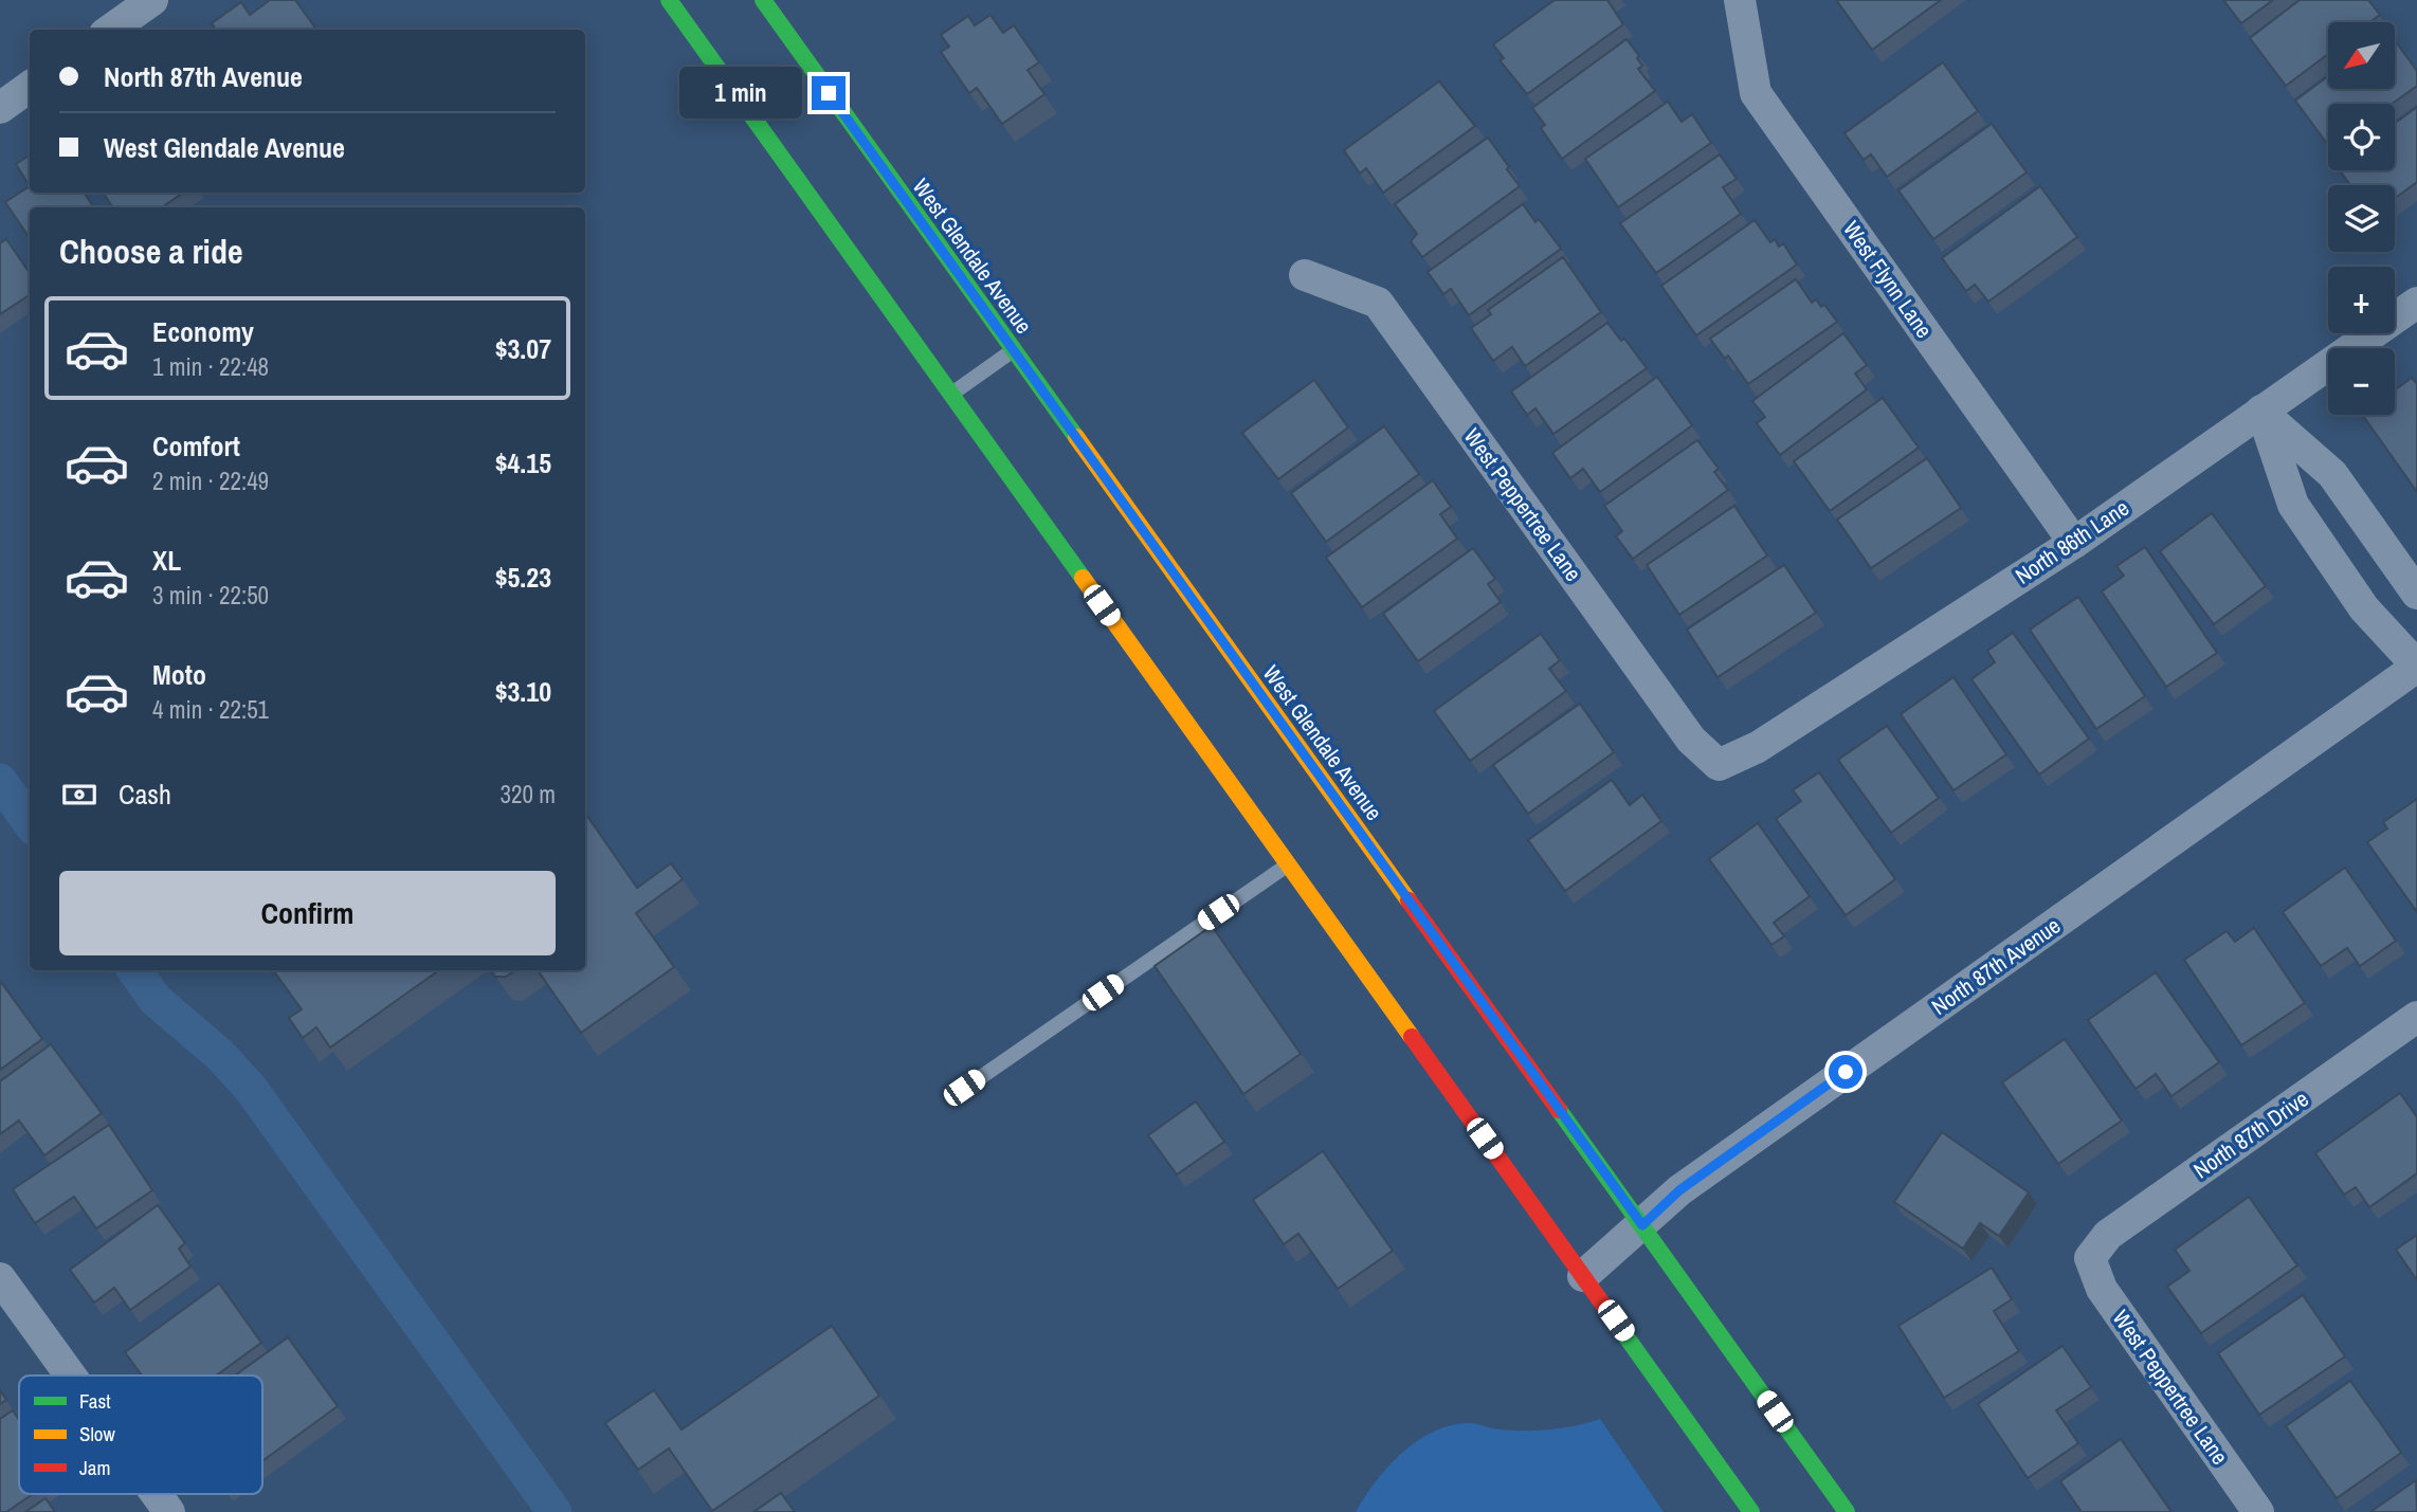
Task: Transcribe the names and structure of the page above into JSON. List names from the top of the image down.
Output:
{
  "streets": {
    "main road": ["West Glendale Avenue"],
    "street": [
      "West Flynn Lane",
      "West Peppertree Lane",
      "North 86th Lane",
      "North 87th Avenue",
      "North 87th Drive"
    ]
  },
  "crossings": [
    ["West Glendale Avenue", "North 87th Avenue"],
    ["West Flynn Lane", "North 86th Lane"],
    ["West Peppertree Lane", "North 86th Lane"],
    ["West Peppertree Lane", "North 87th Drive"]
  ],
  "legend": ["Fast", "Slow", "Jam"],
  "north": "bottom left",
  "page": {
    "map_buttons": ["+", "−"],
    "banner": ["North 87th Avenue", "West Glendale Avenue"],
    "bubble": "1 min",
    "heading": "Choose a ride",
    "list": [
      {
        "name": "Economy",
        "note": "1 min · 22:48",
        "value": "$3.07"
      },
      {
        "name": "Comfort",
        "note": "2 min · 22:49",
        "value": "$4.15"
      },
      {
        "name": "XL",
        "note": "3 min · 22:50",
        "value": "$5.23"
      },
      {
        "name": "Moto",
        "note": "4 min · 22:51",
        "value": "$3.10"
      }
    ],
    "pay": ["Cash", "320 m"],
    "buttons": "Confirm"
  }
}
